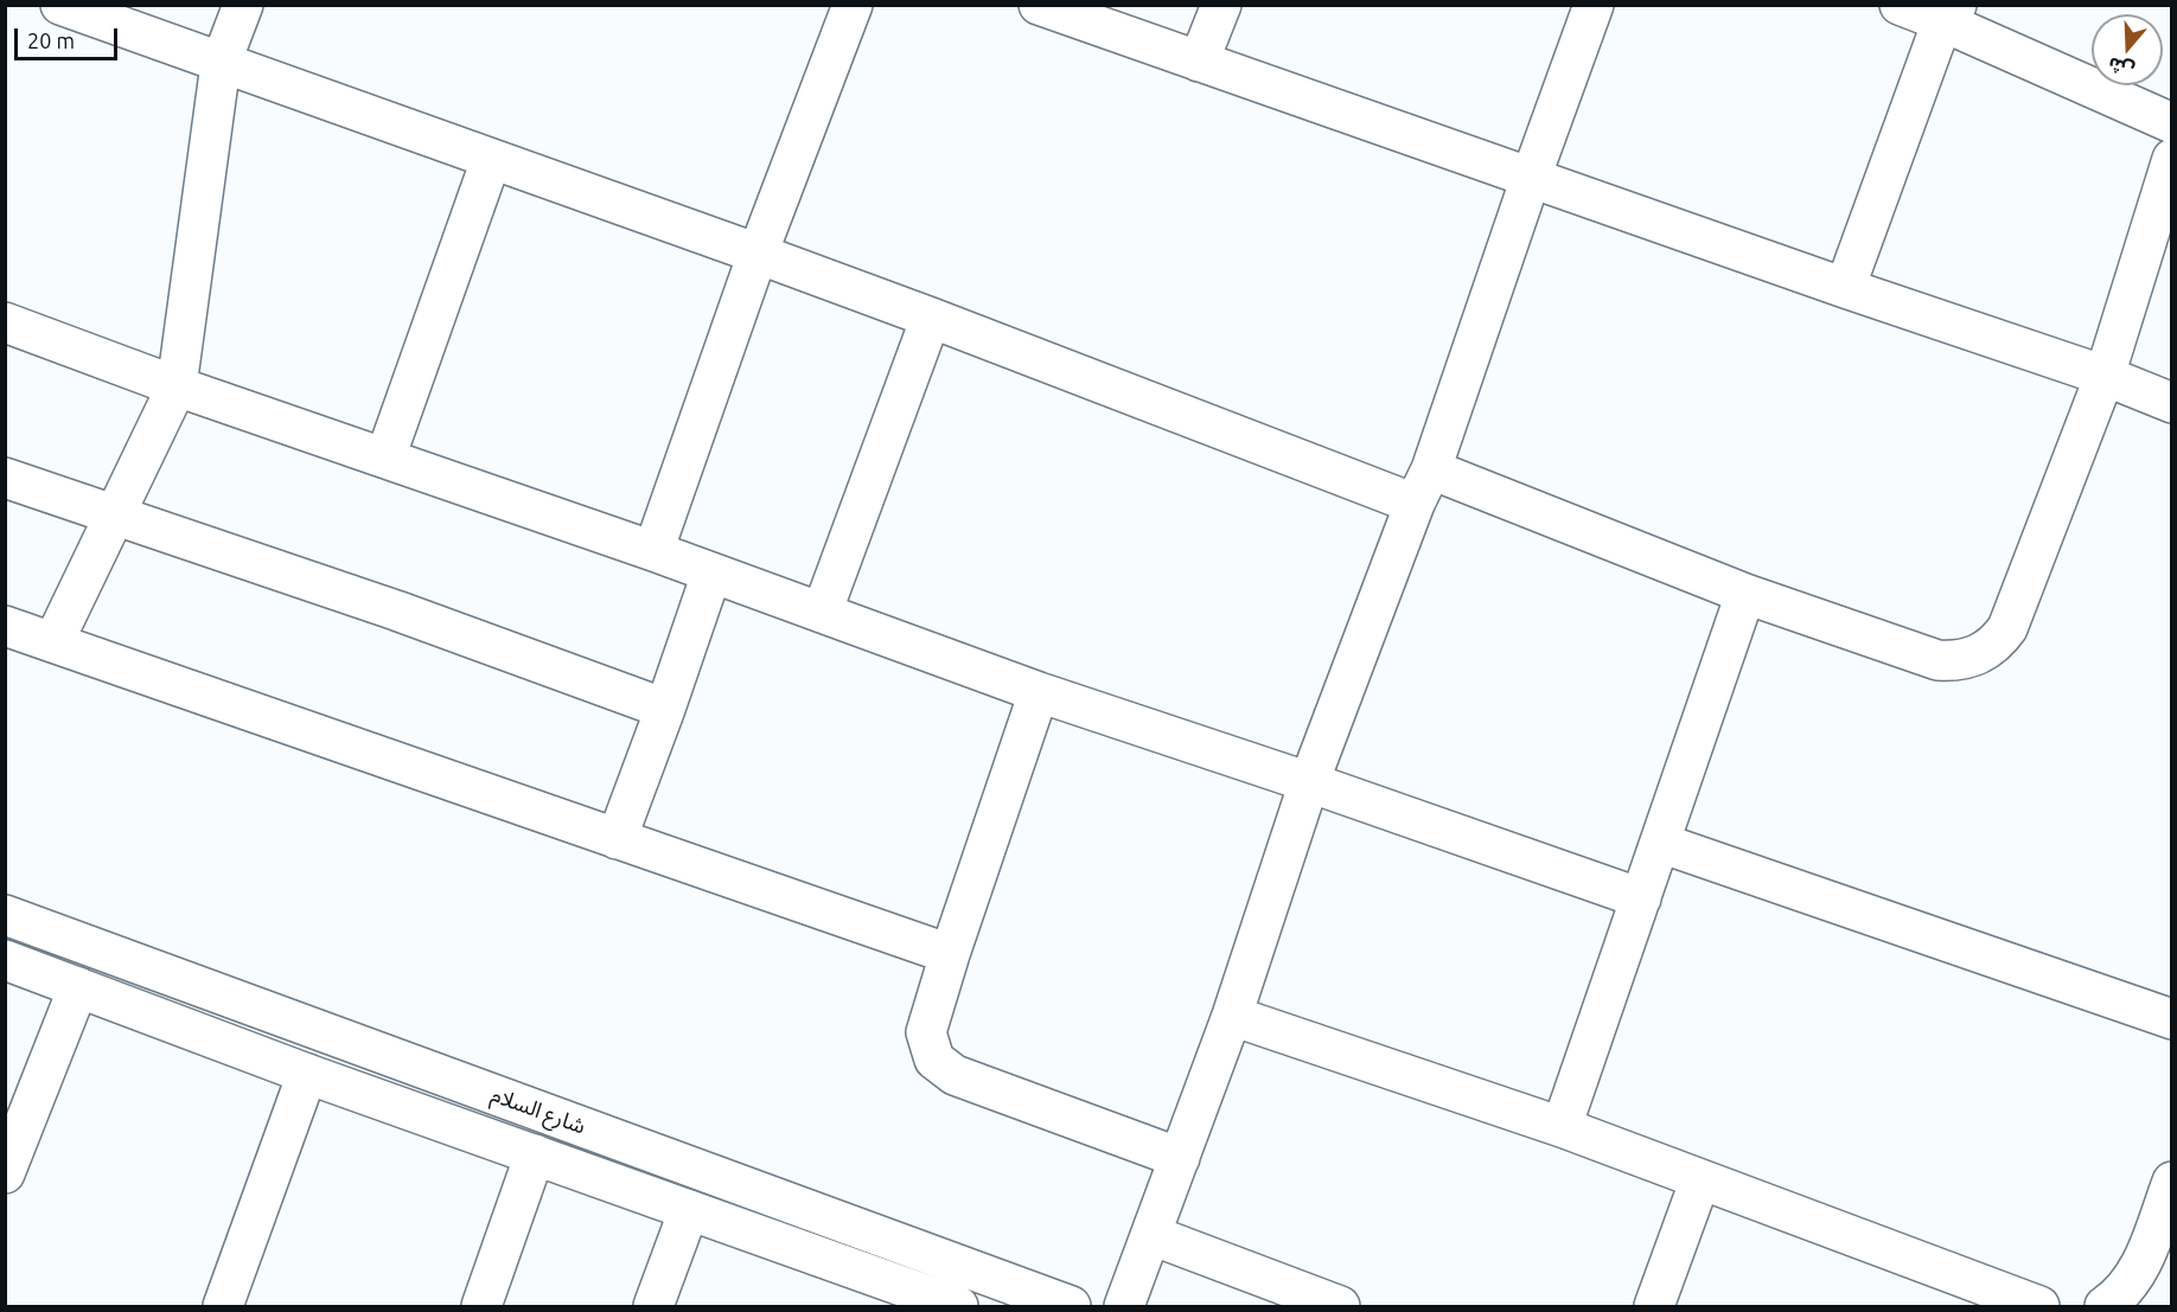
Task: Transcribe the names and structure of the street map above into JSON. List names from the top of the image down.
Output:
{
  "streets": {
    "street": ["شارع السلام"]
  },
  "scale_bar": "20 m",
  "north": "bottom"
}
